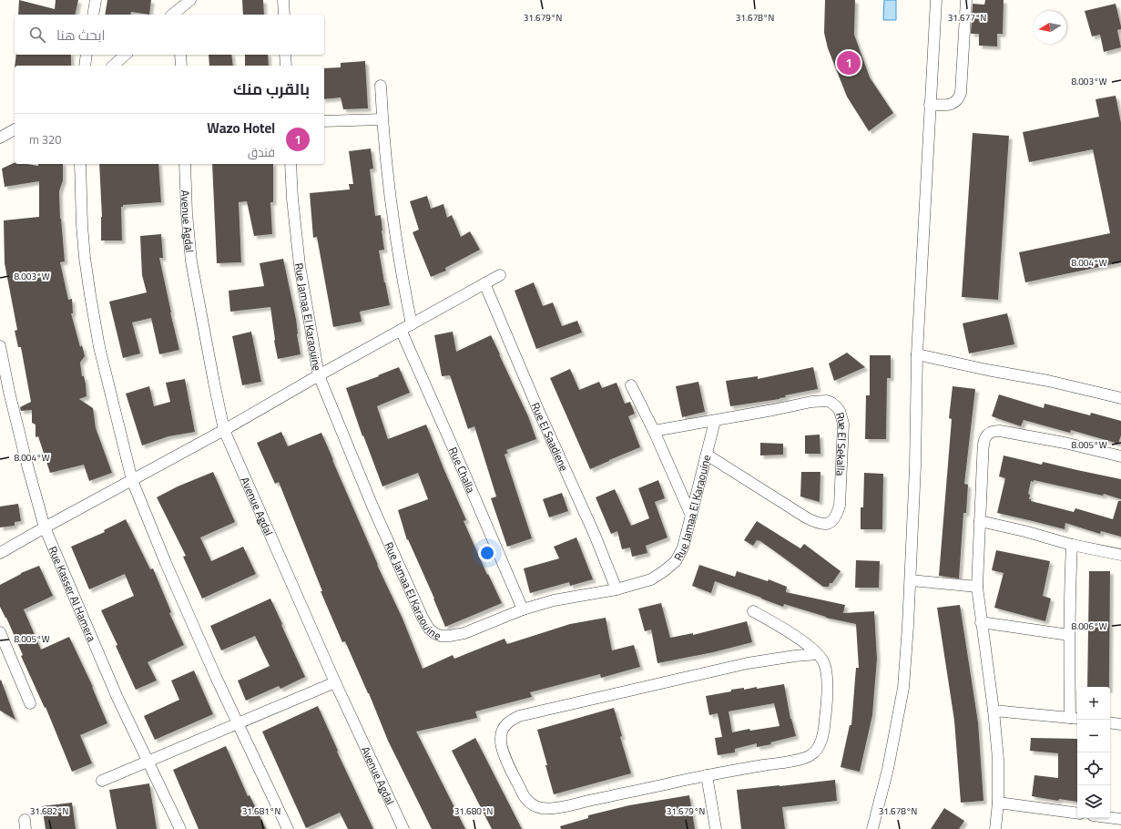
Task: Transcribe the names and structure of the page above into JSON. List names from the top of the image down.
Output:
{
  "streets": {
    "street": [
      "Avenue Agdal",
      "Rue Jamaa El Karaouine",
      "Rue El Saadiene",
      "Rue El Sekalla",
      "Rue Challa",
      "Rue Kasser Al Hamera"
    ]
  },
  "crossings": [
    ["Rue Jamaa El Karaouine", "Rue El Saadiene"],
    ["Rue Jamaa El Karaouine", "Rue El Sekalla"],
    ["Rue Jamaa El Karaouine", "Rue Challa"]
  ],
  "north": "left",
  "page": {
    "search": "ابحث هنا",
    "pins": "1",
    "heading": "بالقرب منك",
    "list": [
      {
        "mark": "1",
        "name": "Wazo Hotel",
        "note": "فندق",
        "value": "320 m"
      }
    ],
    "map_buttons": ["+", "−"]
  },
  "coordinates": [
    "31.679°N",
    "31.678°N",
    "31.677°N",
    "8.003°W",
    "8.004°W",
    "8.005°W",
    "8.006°W",
    "31.682°N",
    "31.681°N",
    "31.680°N"
  ]
}
